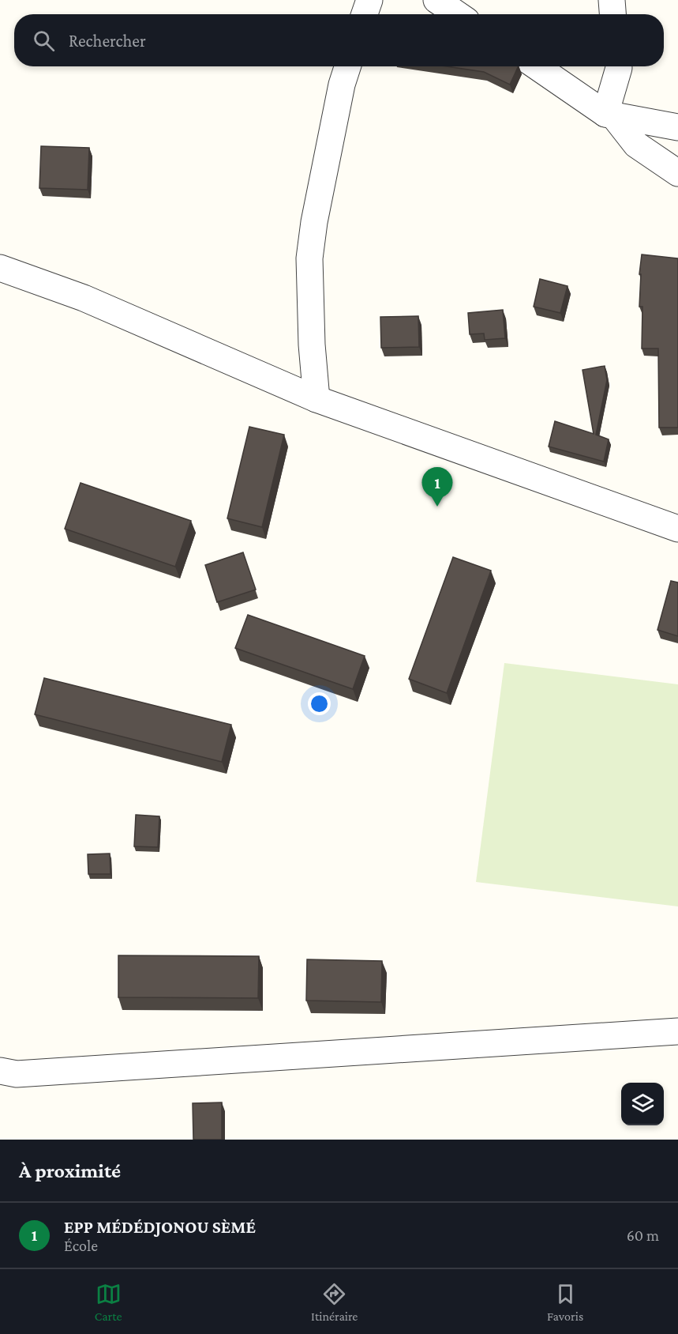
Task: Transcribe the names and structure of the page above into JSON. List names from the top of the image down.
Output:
{
  "page": {
    "search": "Rechercher",
    "pins": "1",
    "heading": "À proximité",
    "list": [
      {
        "mark": "1",
        "name": "EPP MÉDÉDJONOU SÈMÉ",
        "note": "École",
        "value": "60 m"
      }
    ],
    "nav": ["Carte", "Itinéraire", "Favoris"]
  }
}
